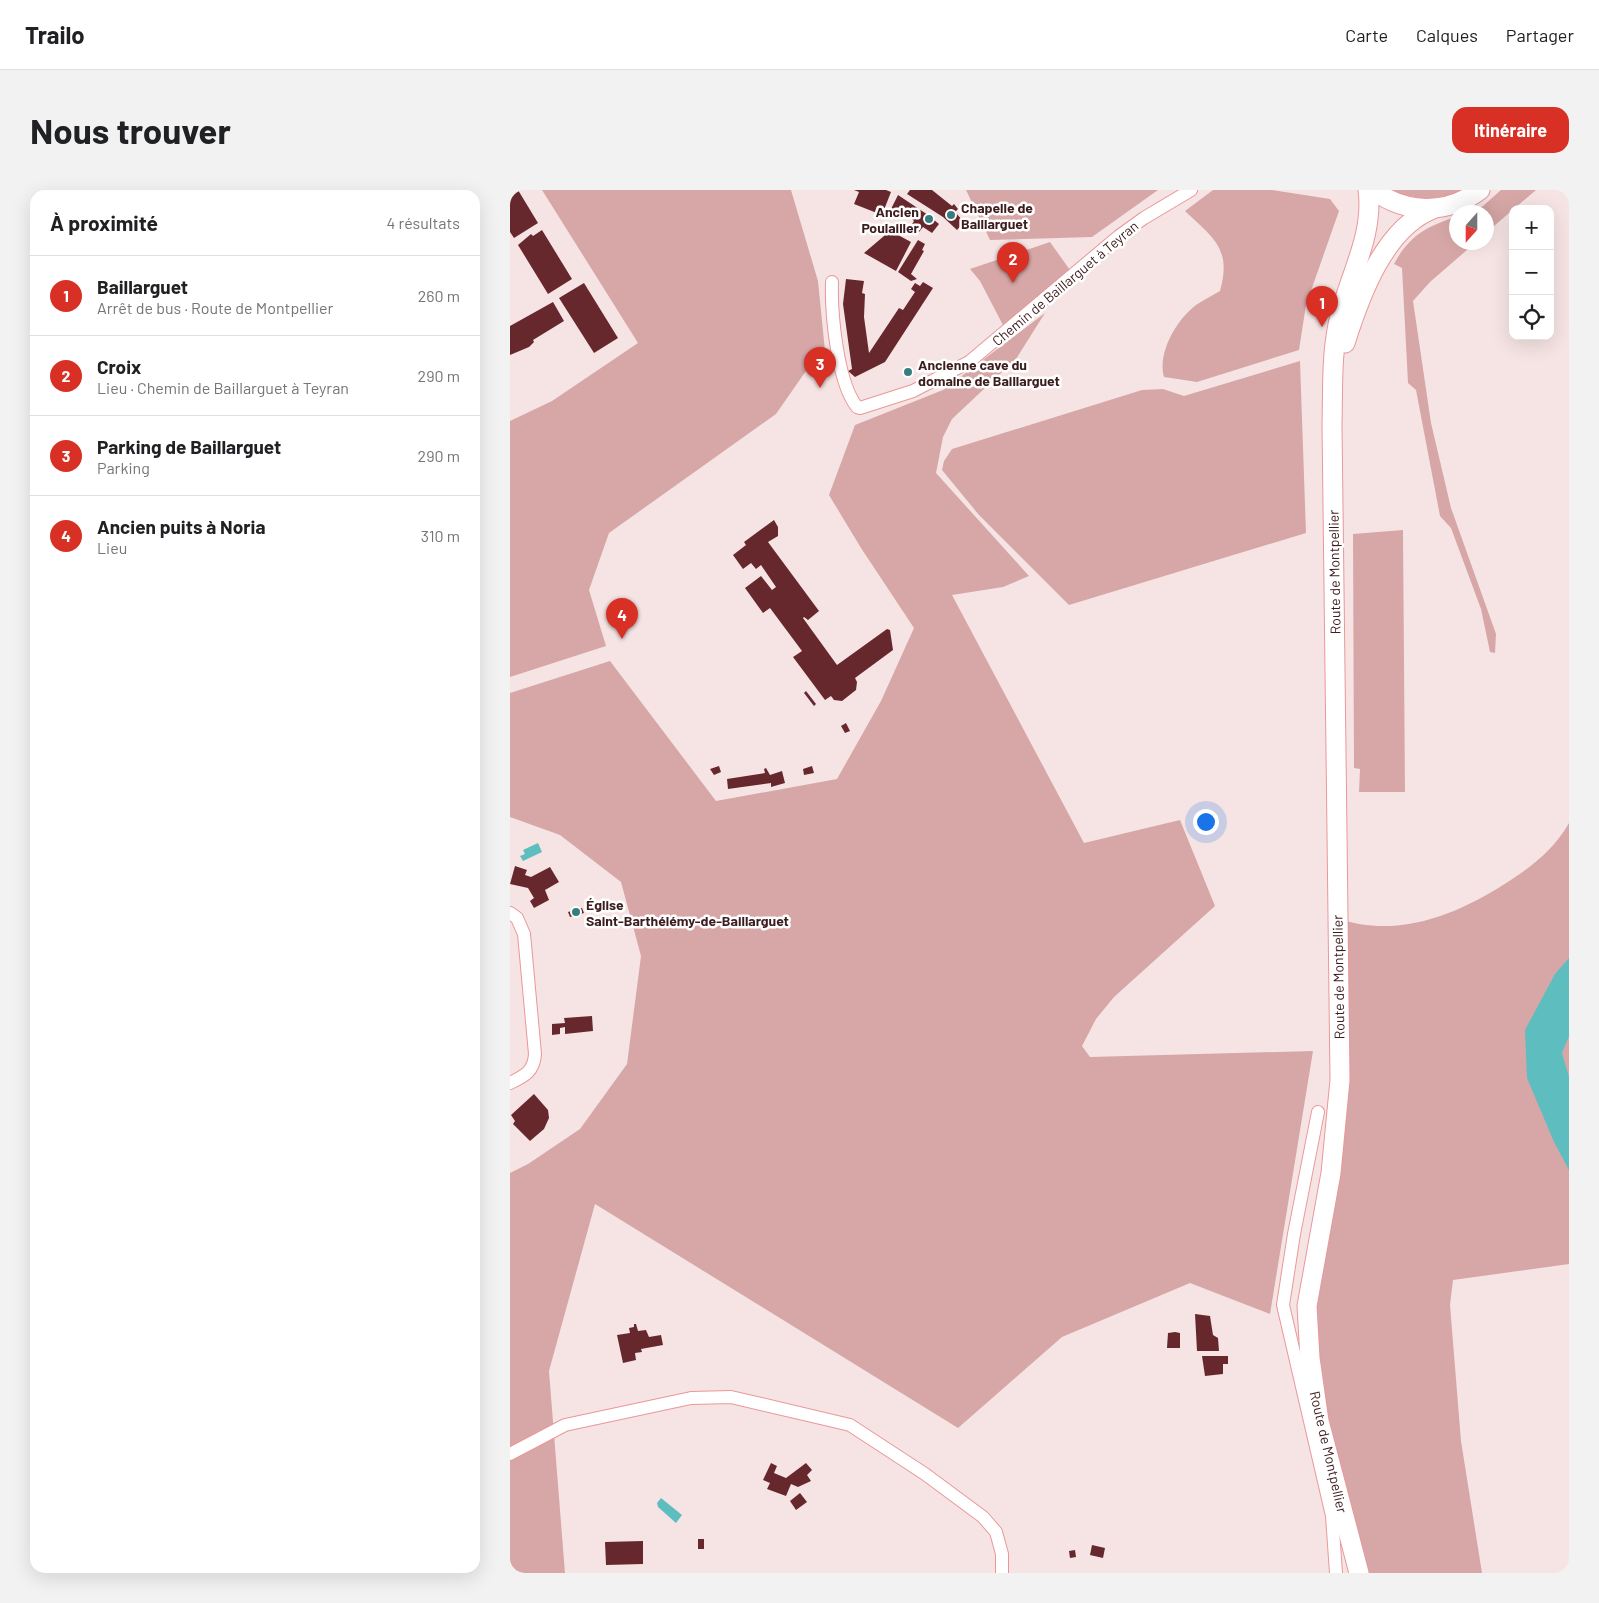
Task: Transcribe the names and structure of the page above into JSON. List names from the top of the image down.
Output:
{
  "streets": {
    "main road": ["Route de Montpellier"],
    "street": ["Chemin de Baillarguet à Teyran"]
  },
  "places": [
    "Chapelle de Baillarguet",
    "Ancien Poulailler",
    "Ancienne cave du domaine de Baillarguet",
    "Église Saint-Barthélémy-de-Baillarguet"
  ],
  "north": "bottom",
  "page": {
    "header": "Trailo",
    "nav": ["Carte", "Calques", "Partager"],
    "buttons": "Itinéraire",
    "title": "Nous trouver",
    "heading": ["À proximité", "4 résultats"],
    "map_buttons": ["+", "−"],
    "pins": [
      "2",
      "1",
      "3",
      "4"
    ],
    "list": [
      {
        "mark": "1",
        "name": "Baillarguet",
        "note": "Arrêt de bus · Route de Montpellier",
        "value": "260 m"
      },
      {
        "mark": "2",
        "name": "Croix",
        "note": "Lieu · Chemin de Baillarguet à Teyran",
        "value": "290 m"
      },
      {
        "mark": "3",
        "name": "Parking de Baillarguet",
        "note": "Parking",
        "value": "290 m"
      },
      {
        "mark": "4",
        "name": "Ancien puits à Noria",
        "note": "Lieu",
        "value": "310 m"
      }
    ]
  }
}
